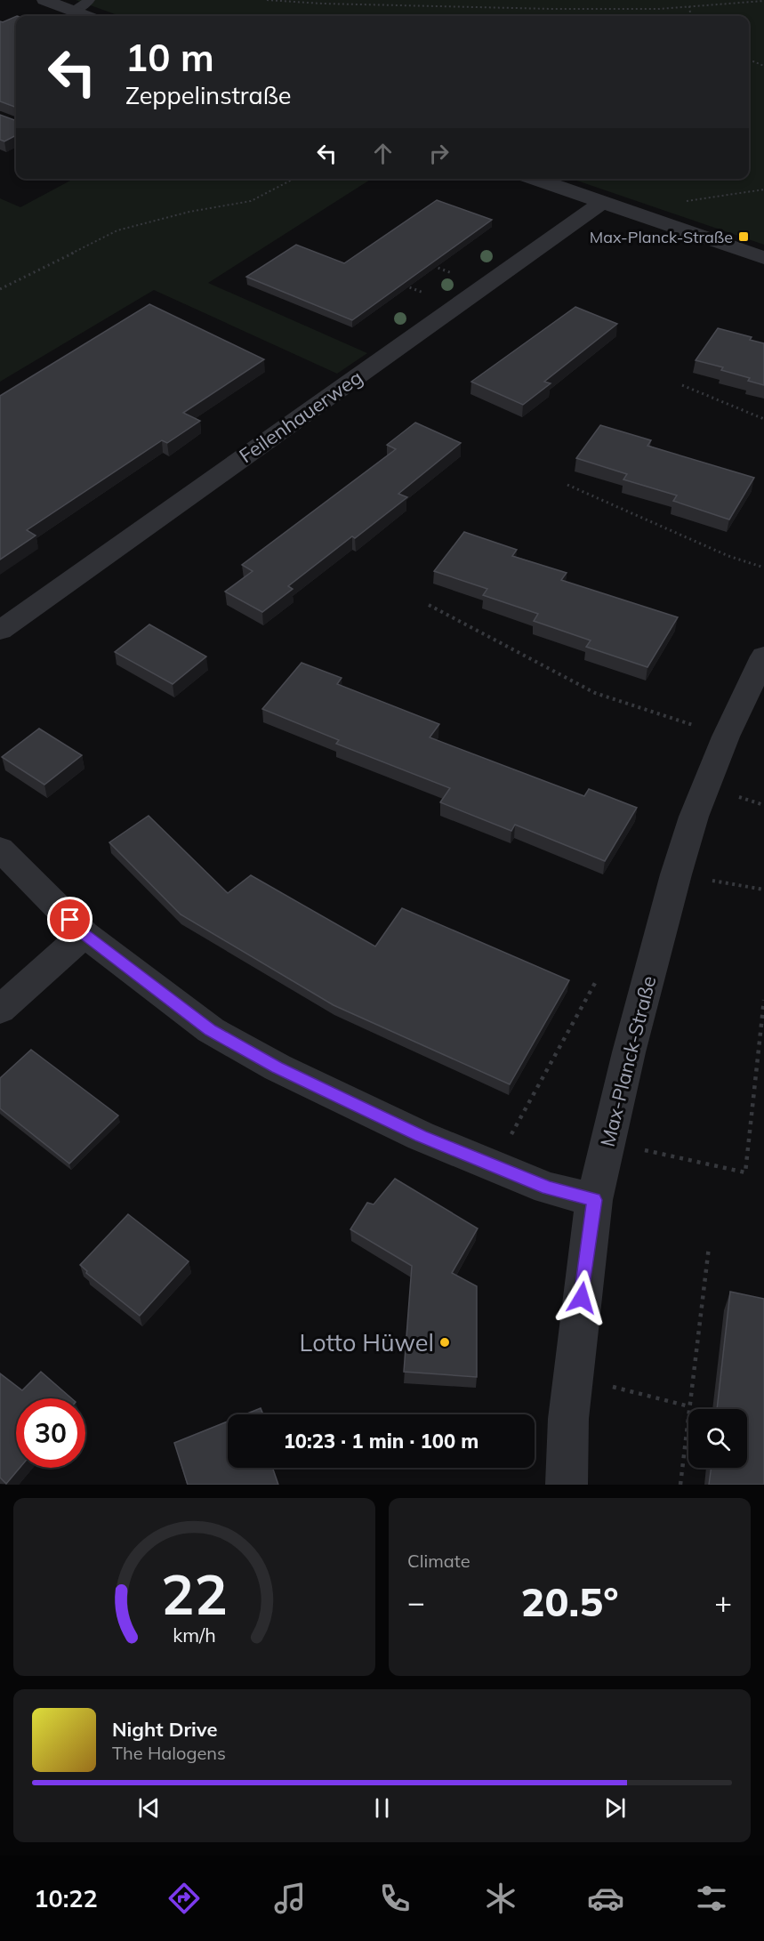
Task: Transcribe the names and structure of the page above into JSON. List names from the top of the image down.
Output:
{
  "streets": {
    "street": ["Feilenhauerweg", "Max-Planck-Straße"]
  },
  "places": {
    "transit": ["Max-Planck-Straße"],
    "other": ["Lotto Hüwel"]
  },
  "page": {
    "turn": ["10 m", "Zeppelinstraße"],
    "limit": "30",
    "trip": "10:23 · 1 min · 100 m",
    "tile": "Climate",
    "heat": ["−", "20.5°", "+"],
    "song": ["Night Drive", "The Halogens"],
    "tabs": "10:22",
    "gauge": ["22", "km/h"]
  }
}
